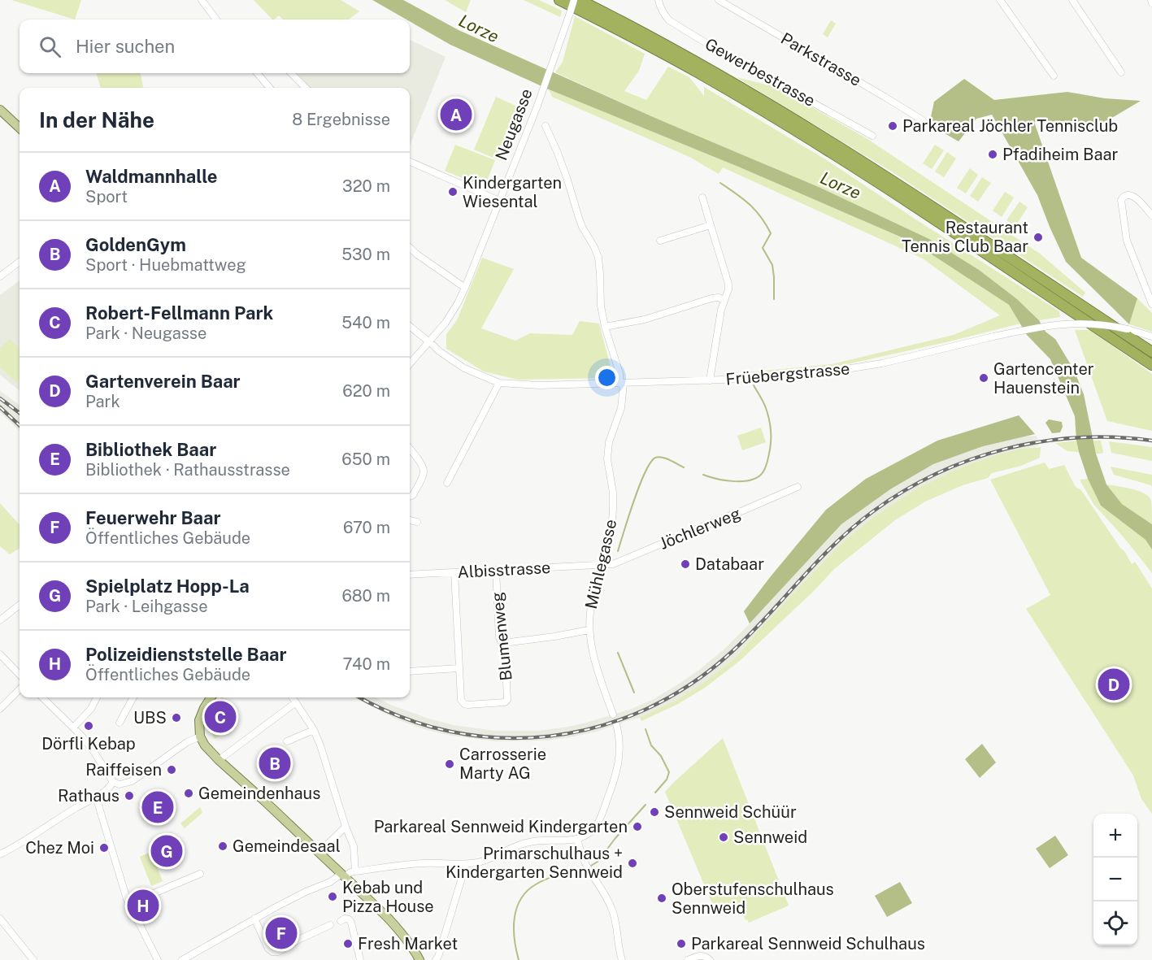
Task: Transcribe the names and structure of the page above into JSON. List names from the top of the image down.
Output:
{
  "streets": {
    "street": [
      "Parkstrasse",
      "Gewerbestrasse",
      "Neugasse",
      "Früebergstrasse",
      "Jöchlerweg",
      "Mühlegasse",
      "Albisstrasse",
      "Blumenweg"
    ]
  },
  "crossings": [
    ["Neugasse", "Früebergstrasse"],
    ["Früebergstrasse", "Mühlegasse"],
    ["Jöchlerweg", "Mühlegasse"],
    ["Jöchlerweg", "Albisstrasse"],
    ["Mühlegasse", "Albisstrasse"],
    ["Albisstrasse", "Blumenweg"]
  ],
  "water": ["Lorze"],
  "places": [
    "Parkareal Jöchler Tennisclub",
    "Pfadiheim Baar",
    "Kindergarten Wiesental",
    "Restaurant Tennis Club Baar",
    "Gartencenter Hauenstein",
    "Databaar",
    "UBS",
    "Dörfli Kebap",
    "Carrosserie Marty AG",
    "Raiffeisen",
    "Gemeindenhaus",
    "Rathaus",
    "Sennweid Schüür",
    "Parkareal Sennweid Kindergarten",
    "Sennweid",
    "Gemeindesaal",
    "Chez Moi",
    "Primarschulhaus + Kindergarten Sennweid",
    "Kebab und Pizza House",
    "Oberstufenschulhaus Sennweid",
    "Fresh Market",
    "Parkareal Sennweid Schulhaus"
  ],
  "page": {
    "search": "Hier suchen",
    "heading": ["In der Nähe", "8 Ergebnisse"],
    "pins": [
      "A",
      "D",
      "C",
      "B",
      "E",
      "G",
      "H",
      "F"
    ],
    "list": [
      {
        "mark": "A",
        "name": "Waldmannhalle",
        "note": "Sport",
        "value": "320 m"
      },
      {
        "mark": "B",
        "name": "GoldenGym",
        "note": "Sport · Huebmattweg",
        "value": "530 m"
      },
      {
        "mark": "C",
        "name": "Robert-Fellmann Park",
        "note": "Park · Neugasse",
        "value": "540 m"
      },
      {
        "mark": "D",
        "name": "Gartenverein Baar",
        "note": "Park",
        "value": "620 m"
      },
      {
        "mark": "E",
        "name": "Bibliothek Baar",
        "note": "Bibliothek · Rathausstrasse",
        "value": "650 m"
      },
      {
        "mark": "F",
        "name": "Feuerwehr Baar",
        "note": "Öffentliches Gebäude",
        "value": "670 m"
      },
      {
        "mark": "G",
        "name": "Spielplatz Hopp-La",
        "note": "Park · Leihgasse",
        "value": "680 m"
      },
      {
        "mark": "H",
        "name": "Polizeidienststelle Baar",
        "note": "Öffentliches Gebäude",
        "value": "740 m"
      }
    ],
    "map_buttons": ["+", "−"]
  }
}
